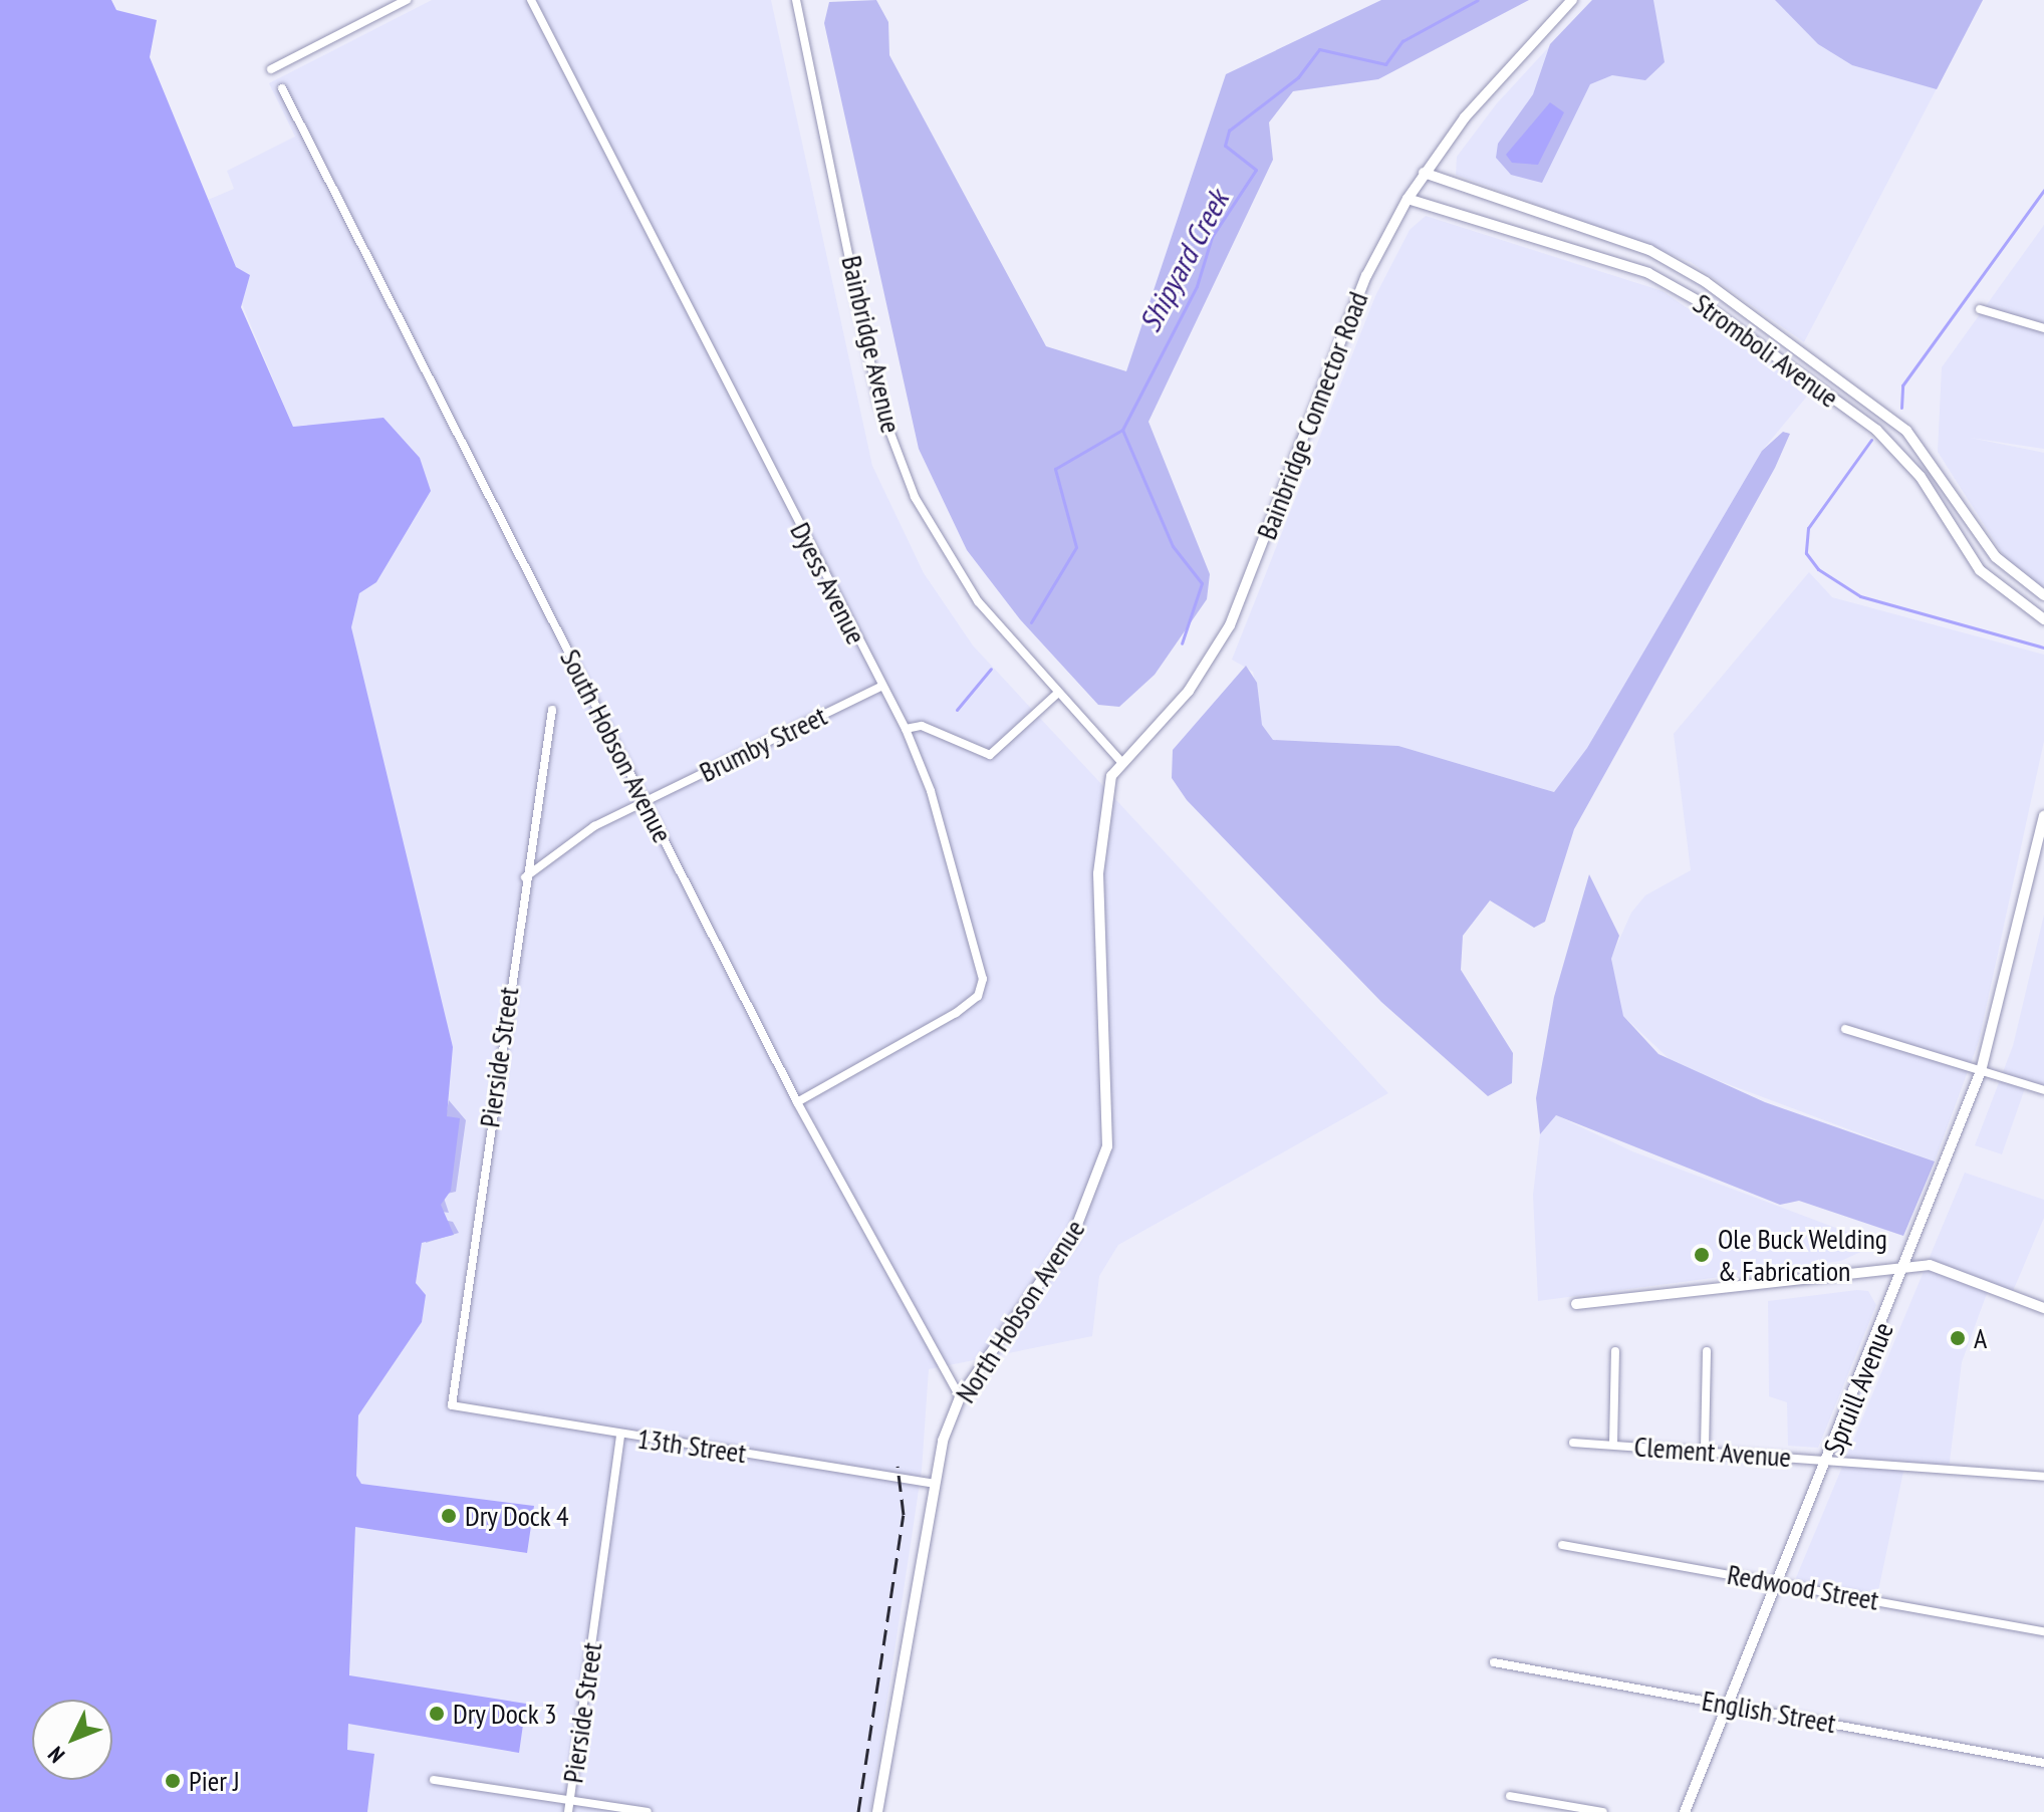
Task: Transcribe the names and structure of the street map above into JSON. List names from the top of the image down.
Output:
{
  "streets": {
    "street": [
      "Bainbridge Avenue",
      "Stromboli Avenue",
      "Bainbridge Connector Road",
      "Dyess Avenue",
      "Brumby Street",
      "South Hobson Avenue",
      "Pierside Street",
      "North Hobson Avenue",
      "Spruill Avenue",
      "13th Street",
      "Clement Avenue",
      "Redwood Street",
      "English Street"
    ]
  },
  "crossings": [
    ["Bainbridge Avenue", "Bainbridge Connector Road"],
    ["Bainbridge Avenue", "North Hobson Avenue"],
    ["Stromboli Avenue", "Bainbridge Connector Road"],
    ["Bainbridge Connector Road", "North Hobson Avenue"],
    ["Dyess Avenue", "Brumby Street"],
    ["Dyess Avenue", "South Hobson Avenue"],
    ["Brumby Street", "South Hobson Avenue"],
    ["Brumby Street", "Pierside Street"],
    ["South Hobson Avenue", "North Hobson Avenue"],
    ["Pierside Street", "13th Street"],
    ["North Hobson Avenue", "13th Street"],
    ["Spruill Avenue", "Clement Avenue"],
    ["Spruill Avenue", "Redwood Street"],
    ["Spruill Avenue", "English Street"]
  ],
  "water": ["Shipyard Creek"],
  "places": [
    "Ole Buck Welding & Fabrication",
    "A",
    "Dry Dock 4",
    "Dry Dock 3",
    "Pier J"
  ],
  "north": "bottom left"
}
